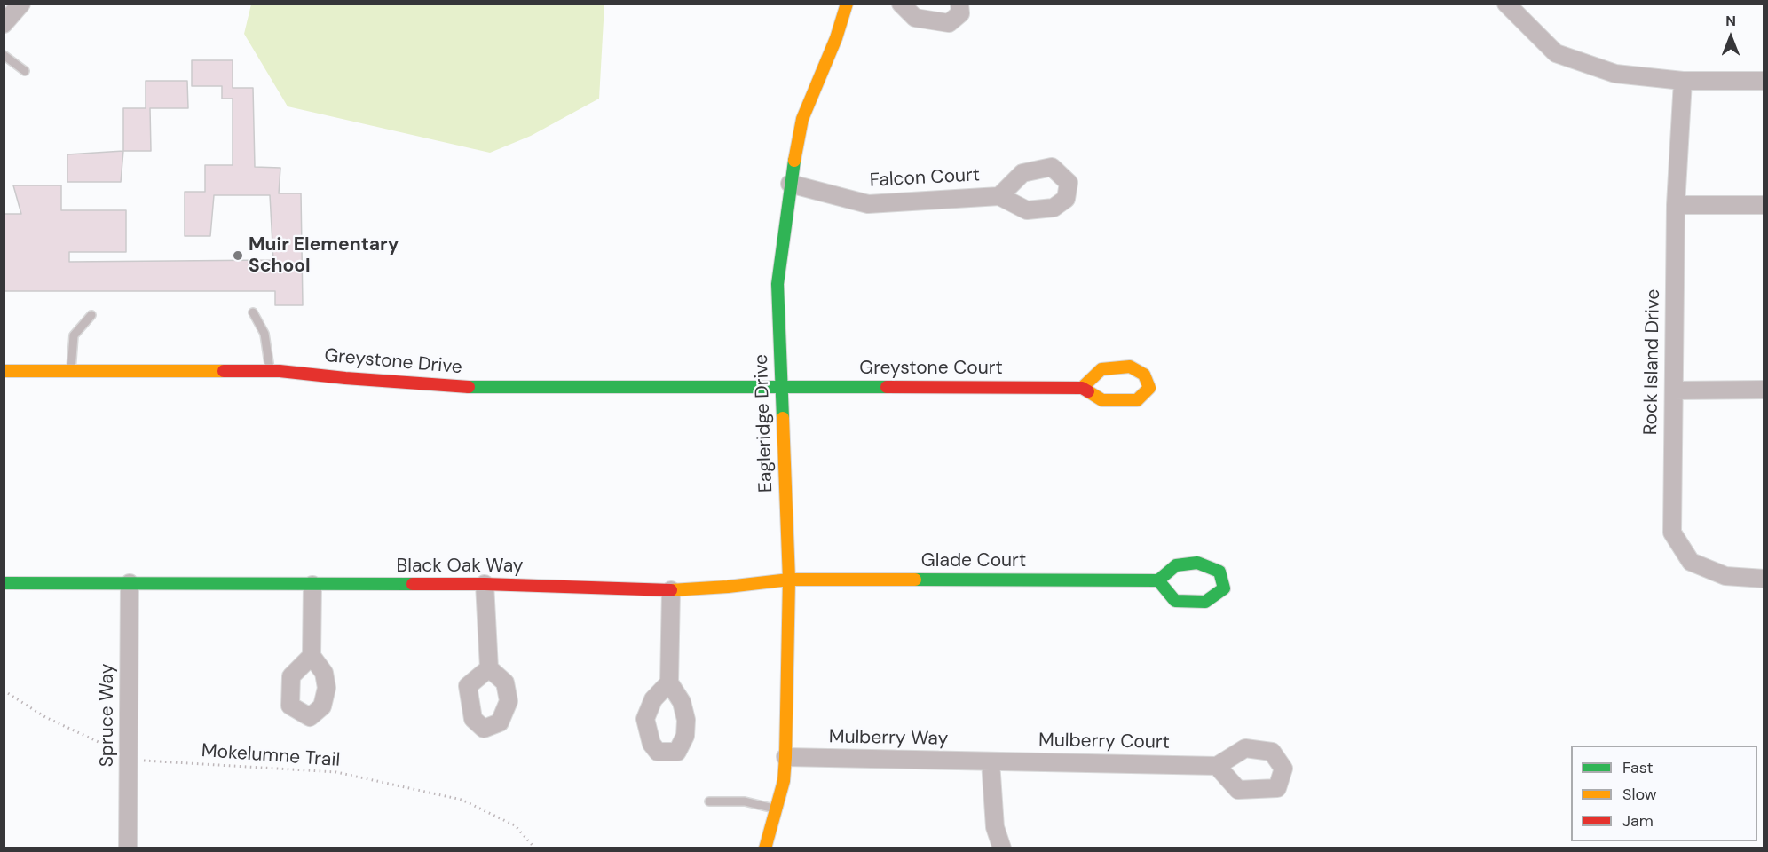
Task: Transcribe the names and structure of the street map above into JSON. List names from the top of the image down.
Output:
{
  "streets": {
    "street": [
      "Falcon Court",
      "Greystone Drive",
      "Rock Island Drive",
      "Greystone Court",
      "Eagleridge Drive",
      "Glade Court",
      "Black Oak Way",
      "Spruce Way",
      "Mulberry Way",
      "Mulberry Court"
    ],
    "path": ["Mokelumne Trail"]
  },
  "crossings": [
    ["Falcon Court", "Eagleridge Drive"],
    ["Greystone Drive", "Greystone Court"],
    ["Greystone Drive", "Eagleridge Drive"],
    ["Greystone Court", "Eagleridge Drive"],
    ["Eagleridge Drive", "Glade Court"],
    ["Eagleridge Drive", "Black Oak Way"],
    ["Eagleridge Drive", "Mulberry Way"],
    ["Glade Court", "Black Oak Way"],
    ["Black Oak Way", "Spruce Way"],
    ["Spruce Way", "Mokelumne Trail"],
    ["Mulberry Way", "Mulberry Court"]
  ],
  "places": ["Muir Elementary School"],
  "legend": ["Fast", "Slow", "Jam"],
  "north": "top"
}
